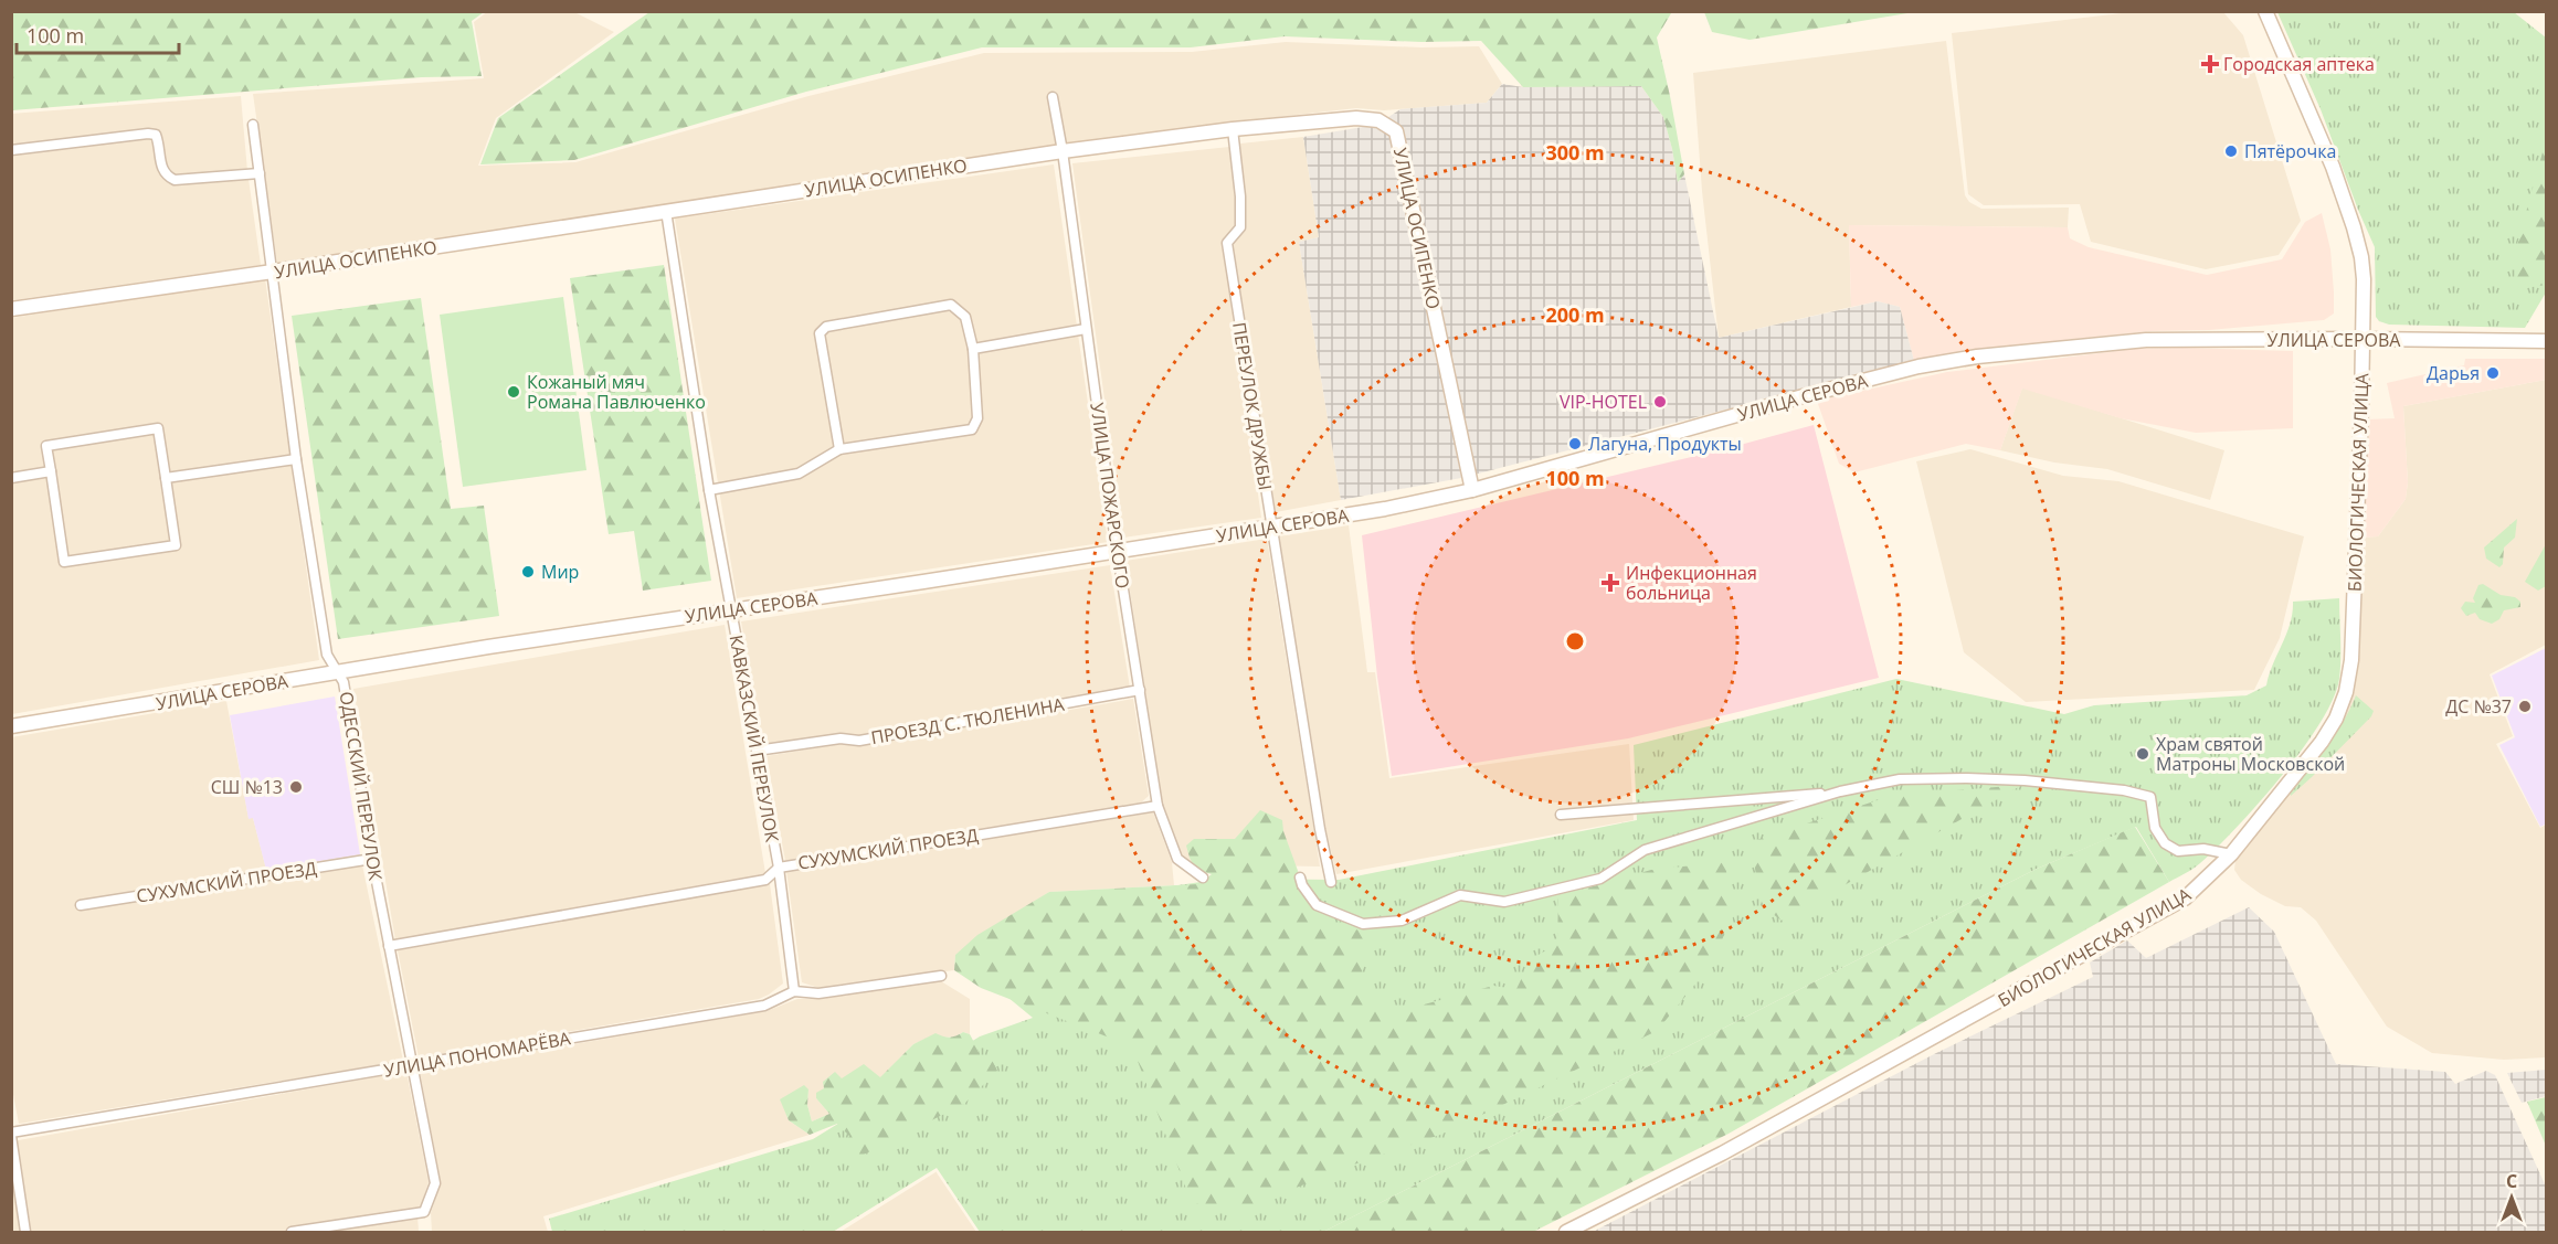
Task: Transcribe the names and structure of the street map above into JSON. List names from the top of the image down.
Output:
{
  "streets": {
    "street": [
      "УЛИЦА ОСИПЕНКО",
      "УЛИЦА СЕРОВА",
      "ПЕРЕУЛОК ДРУЖБЫ",
      "БИОЛОГИЧЕСКАЯ УЛИЦА",
      "УЛИЦА ПОЖАРСКОГО",
      "ПРОЕЗД С. ТЮЛЕНИНА",
      "КАВКАЗСКИЙ ПЕРЕУЛОК",
      "ОДЕССКИЙ ПЕРЕУЛОК",
      "СУХУМСКИЙ ПРОЕЗД",
      "УЛИЦА ПОНОМАРЁВА"
    ]
  },
  "crossings": [
    ["УЛИЦА ОСИПЕНКО", "УЛИЦА СЕРОВА"],
    ["УЛИЦА ОСИПЕНКО", "ПЕРЕУЛОК ДРУЖБЫ"],
    ["УЛИЦА ОСИПЕНКО", "УЛИЦА ПОЖАРСКОГО"],
    ["УЛИЦА ОСИПЕНКО", "КАВКАЗСКИЙ ПЕРЕУЛОК"],
    ["УЛИЦА ОСИПЕНКО", "ОДЕССКИЙ ПЕРЕУЛОК"],
    ["УЛИЦА СЕРОВА", "ПЕРЕУЛОК ДРУЖБЫ"],
    ["УЛИЦА СЕРОВА", "БИОЛОГИЧЕСКАЯ УЛИЦА"],
    ["УЛИЦА СЕРОВА", "УЛИЦА ПОЖАРСКОГО"],
    ["УЛИЦА СЕРОВА", "КАВКАЗСКИЙ ПЕРЕУЛОК"],
    ["УЛИЦА СЕРОВА", "ОДЕССКИЙ ПЕРЕУЛОК"],
    ["УЛИЦА ПОЖАРСКОГО", "ПРОЕЗД С. ТЮЛЕНИНА"],
    ["УЛИЦА ПОЖАРСКОГО", "СУХУМСКИЙ ПРОЕЗД"],
    ["ПРОЕЗД С. ТЮЛЕНИНА", "КАВКАЗСКИЙ ПЕРЕУЛОК"],
    ["КАВКАЗСКИЙ ПЕРЕУЛОК", "СУХУМСКИЙ ПРОЕЗД"],
    ["КАВКАЗСКИЙ ПЕРЕУЛОК", "УЛИЦА ПОНОМАРЁВА"],
    ["ОДЕССКИЙ ПЕРЕУЛОК", "СУХУМСКИЙ ПРОЕЗД"],
    ["ОДЕССКИЙ ПЕРЕУЛОК", "УЛИЦА ПОНОМАРЁВА"]
  ],
  "places": {
    "health": ["Городская аптека", "Инфекционная больница"],
    "other": [
      "Пятёрочка",
      "Дарья",
      "Кожаный мяч Романа Павлюченко",
      "VIP-HOTEL",
      "Лагуна, Продукты",
      "Мир",
      "ДС №37",
      "Храм святой Матроны Московской",
      "СШ №13"
    ]
  },
  "scale_bar": "100 m",
  "north": "top",
  "rings": ["300 m", "200 m", "100 m"]
}
